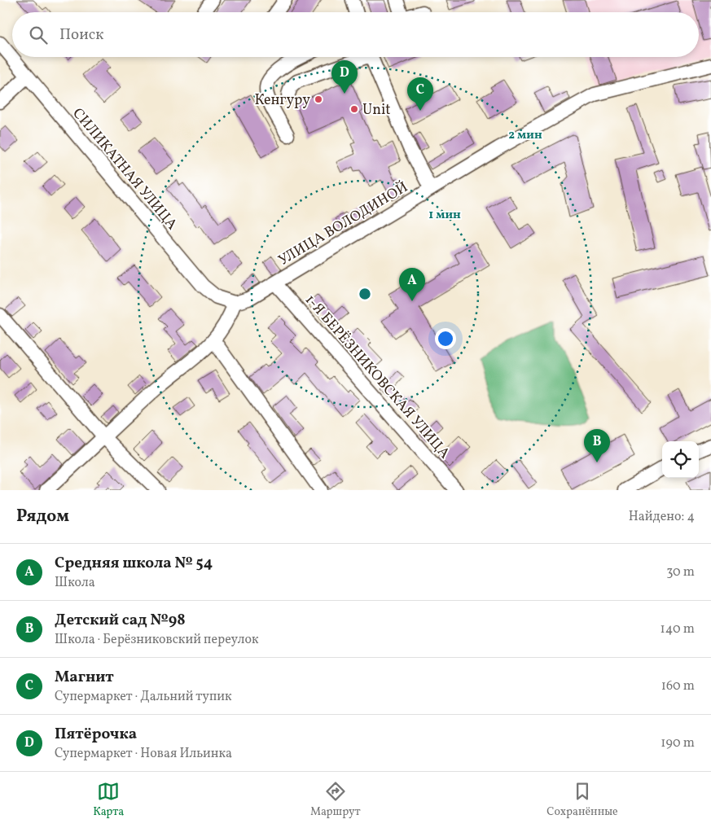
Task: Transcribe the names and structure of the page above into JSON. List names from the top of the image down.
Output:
{
  "streets": {
    "street": ["СИЛИКАТНАЯ УЛИЦА", "УЛИЦА ВОЛОДИНОЙ", "1-Я БЕРЁЗНИКОВСКАЯ УЛИЦА"]
  },
  "crossings": [
    ["СИЛИКАТНАЯ УЛИЦА", "УЛИЦА ВОЛОДИНОЙ"],
    ["УЛИЦА ВОЛОДИНОЙ", "1-Я БЕРЁЗНИКОВСКАЯ УЛИЦА"]
  ],
  "places": ["Кенгуру", "Unit"],
  "page": {
    "search": "Поиск",
    "pins": [
      "D",
      "C",
      "A",
      "B"
    ],
    "heading": ["Рядом", "Найдено: 4"],
    "list": [
      {
        "mark": "A",
        "name": "Средняя школа № 54",
        "note": "Школа",
        "value": "30 m"
      },
      {
        "mark": "B",
        "name": "Детский сад №98",
        "note": "Школа · Берёзниковский переулок",
        "value": "140 m"
      },
      {
        "mark": "C",
        "name": "Магнит",
        "note": "Супермаркет · Дальний тупик",
        "value": "160 m"
      },
      {
        "mark": "D",
        "name": "Пятёрочка",
        "note": "Супермаркет · Новая Ильинка",
        "value": "190 m"
      }
    ],
    "nav": ["Карта", "Маршрут", "Сохранённые"]
  },
  "rings": ["2 мин", "1 мин"]
}
